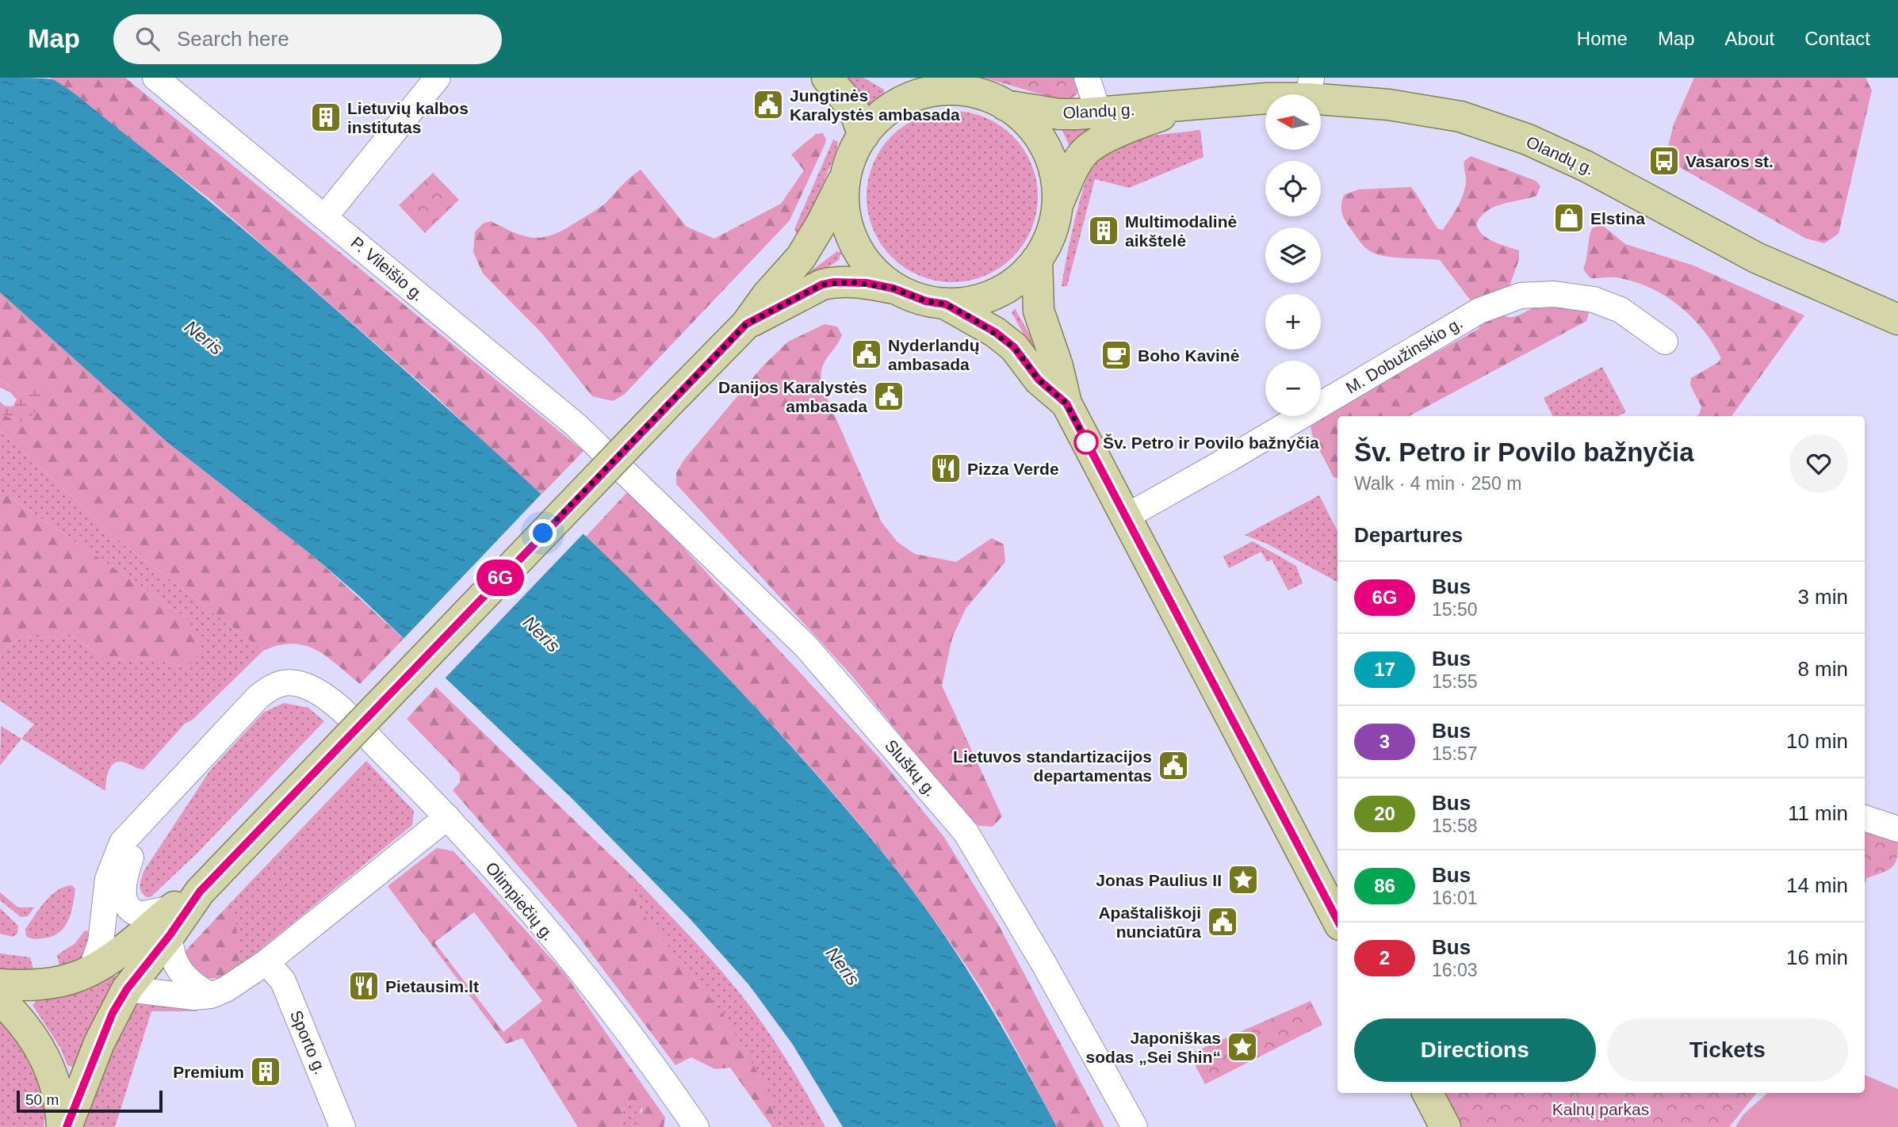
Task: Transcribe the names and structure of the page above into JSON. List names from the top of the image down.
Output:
{
  "streets": {
    "main road": ["Olandų g."],
    "street": [
      "P. Vileišio g.",
      "M. Dobužinskio g.",
      "Sluškų g.",
      "Olimpiečių g.",
      "Sporto g."
    ]
  },
  "crossings": [
    ["P. Vileišio g.", "Sluškų g."]
  ],
  "water": ["Neris"],
  "parks": ["Kalnų parkas"],
  "places": {
    "public building": [
      "Jungtinės Karalystės ambasada",
      "Nyderlandų ambasada",
      "Danijos Karalystės ambasada",
      "Lietuvos standartizacijos departamentas",
      "Apaštališkoji nunciatūra"
    ],
    "building": ["Lietuvių kalbos institutas", "Multimodalinė aikštelė", "Premium"],
    "bus stop": ["Vasaros st."],
    "shop": ["Elstina"],
    "cafe": ["Boho Kavinė"],
    "other": ["Šv. Petro ir Povilo bažnyčia"],
    "restaurant": ["Pizza Verde", "Pietausim.lt"],
    "place": ["Jonas Paulius II", "Japoniškas sodas „Sei Shin“"]
  },
  "lines": ["bus line 6G"],
  "scale_bar": "50 m",
  "north": "left",
  "page": {
    "header": "Map",
    "search": "Search here",
    "nav": [
      "Home",
      "Map",
      "About",
      "Contact"
    ],
    "on_map": "6G",
    "map_buttons": ["+", "−"],
    "heading": [
      ["Šv. Petro ir Povilo bažnyčia", "Walk · 4 min · 250 m"],
      "Departures"
    ],
    "list": [
      {
        "mark": "6G",
        "name": "Bus",
        "note": "15:50",
        "value": "3 min"
      },
      {
        "mark": "17",
        "name": "Bus",
        "note": "15:55",
        "value": "8 min"
      },
      {
        "mark": "3",
        "name": "Bus",
        "note": "15:57",
        "value": "10 min"
      },
      {
        "mark": "20",
        "name": "Bus",
        "note": "15:58",
        "value": "11 min"
      },
      {
        "mark": "86",
        "name": "Bus",
        "note": "16:01",
        "value": "14 min"
      },
      {
        "mark": "2",
        "name": "Bus",
        "note": "16:03",
        "value": "16 min"
      }
    ],
    "buttons": ["Directions", "Tickets"],
    "scale": "50 m"
  }
}
